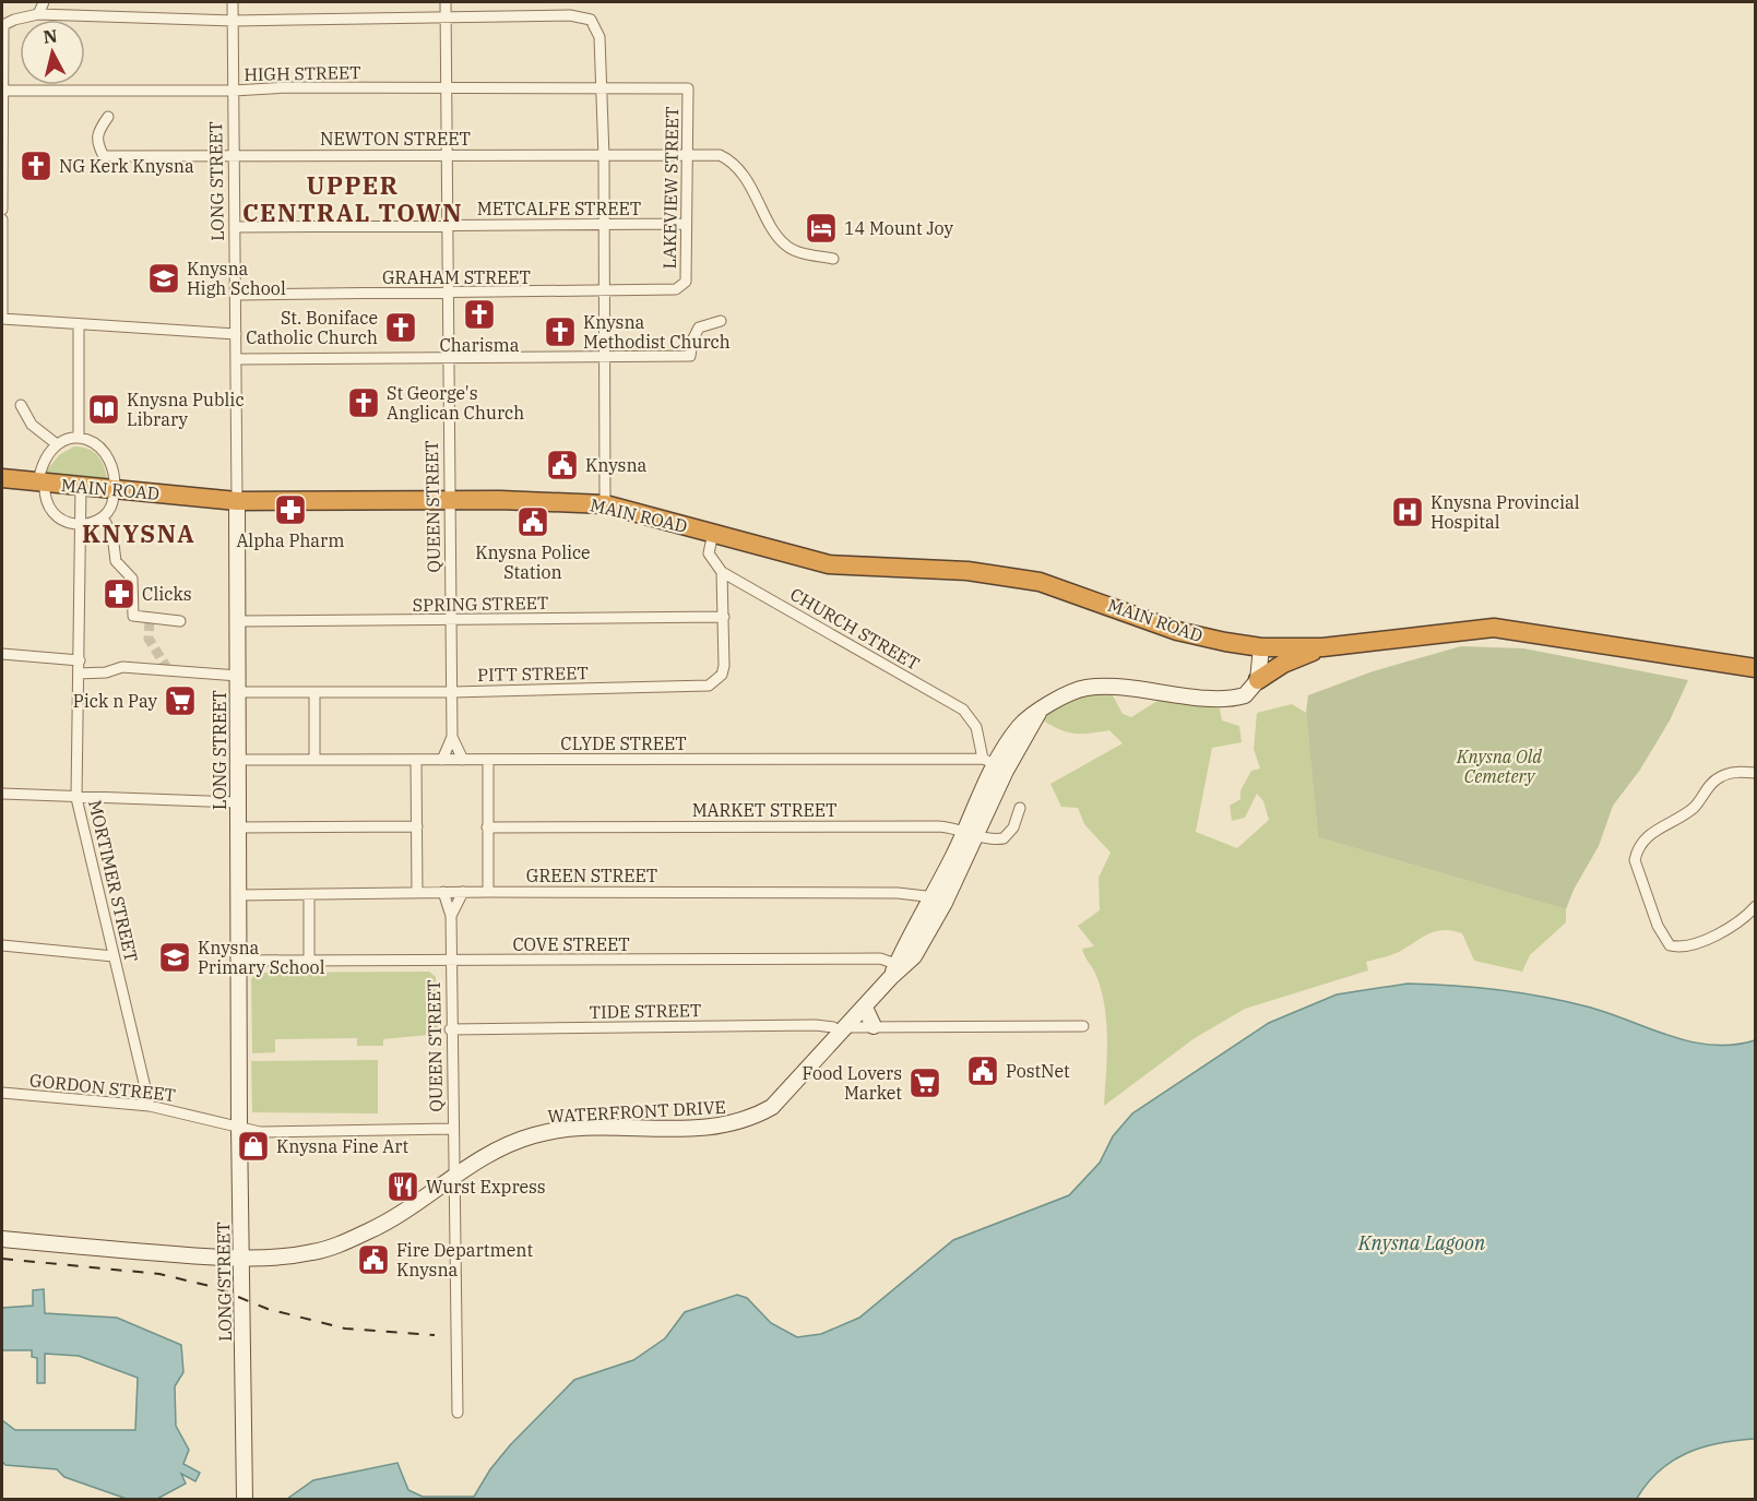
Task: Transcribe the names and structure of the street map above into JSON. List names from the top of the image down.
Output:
{
  "streets": {
    "highway": ["MAIN ROAD"],
    "street": [
      "HIGH STREET",
      "NEWTON STREET",
      "LONG STREET",
      "LAKEVIEW STREET",
      "METCALFE STREET",
      "GRAHAM STREET",
      "QUEEN STREET",
      "SPRING STREET",
      "CHURCH STREET",
      "PITT STREET",
      "CLYDE STREET",
      "MARKET STREET",
      "GREEN STREET",
      "MORTIMER STREET",
      "COVE STREET",
      "TIDE STREET",
      "GORDON STREET",
      "WATERFRONT DRIVE"
    ]
  },
  "crossings": [
    ["HIGH STREET", "LONG STREET"],
    ["HIGH STREET", "LAKEVIEW STREET"],
    ["HIGH STREET", "QUEEN STREET"],
    ["NEWTON STREET", "LONG STREET"],
    ["NEWTON STREET", "LAKEVIEW STREET"],
    ["NEWTON STREET", "QUEEN STREET"],
    ["LONG STREET", "METCALFE STREET"],
    ["LONG STREET", "GRAHAM STREET"],
    ["LONG STREET", "MAIN ROAD"],
    ["LONG STREET", "SPRING STREET"],
    ["LONG STREET", "PITT STREET"],
    ["LONG STREET", "CLYDE STREET"],
    ["LONG STREET", "GREEN STREET"],
    ["LONG STREET", "COVE STREET"],
    ["LONG STREET", "GORDON STREET"],
    ["LONG STREET", "WATERFRONT DRIVE"],
    ["LAKEVIEW STREET", "METCALFE STREET"],
    ["LAKEVIEW STREET", "GRAHAM STREET"],
    ["METCALFE STREET", "QUEEN STREET"],
    ["GRAHAM STREET", "QUEEN STREET"],
    ["MAIN ROAD", "QUEEN STREET"],
    ["MAIN ROAD", "MORTIMER STREET"],
    ["QUEEN STREET", "SPRING STREET"],
    ["QUEEN STREET", "PITT STREET"],
    ["QUEEN STREET", "CLYDE STREET"],
    ["QUEEN STREET", "GREEN STREET"],
    ["QUEEN STREET", "COVE STREET"],
    ["QUEEN STREET", "TIDE STREET"],
    ["QUEEN STREET", "GORDON STREET"],
    ["QUEEN STREET", "WATERFRONT DRIVE"],
    ["SPRING STREET", "PITT STREET"],
    ["CHURCH STREET", "PITT STREET"],
    ["CHURCH STREET", "CLYDE STREET"],
    ["CHURCH STREET", "WATERFRONT DRIVE"],
    ["CLYDE STREET", "WATERFRONT DRIVE"],
    ["MARKET STREET", "WATERFRONT DRIVE"],
    ["GREEN STREET", "WATERFRONT DRIVE"],
    ["MORTIMER STREET", "GORDON STREET"],
    ["COVE STREET", "WATERFRONT DRIVE"],
    ["TIDE STREET", "WATERFRONT DRIVE"]
  ],
  "districts": ["UPPER CENTRAL TOWN", "KNYSNA"],
  "water": ["Knysna Lagoon"],
  "parks": ["Knysna Old Cemetery"],
  "places": {
    "church": [
      "NG Kerk Knysna",
      "Charisma",
      "St. Boniface Catholic Church",
      "Knysna Methodist Church",
      "St George's Anglican Church"
    ],
    "hotel": ["14 Mount Joy"],
    "school or university": ["Knysna High School", "Knysna Primary School"],
    "library": ["Knysna Public Library"],
    "public building": [
      "Knysna",
      "Knysna Police Station",
      "PostNet",
      "Fire Department Knysna"
    ],
    "pharmacy": ["Alpha Pharm", "Clicks"],
    "hospital": ["Knysna Provincial Hospital"],
    "supermarket": ["Pick n Pay", "Food Lovers Market"],
    "shop": ["Knysna Fine Art"],
    "restaurant": ["Wurst Express"]
  },
  "north": "top"
}
